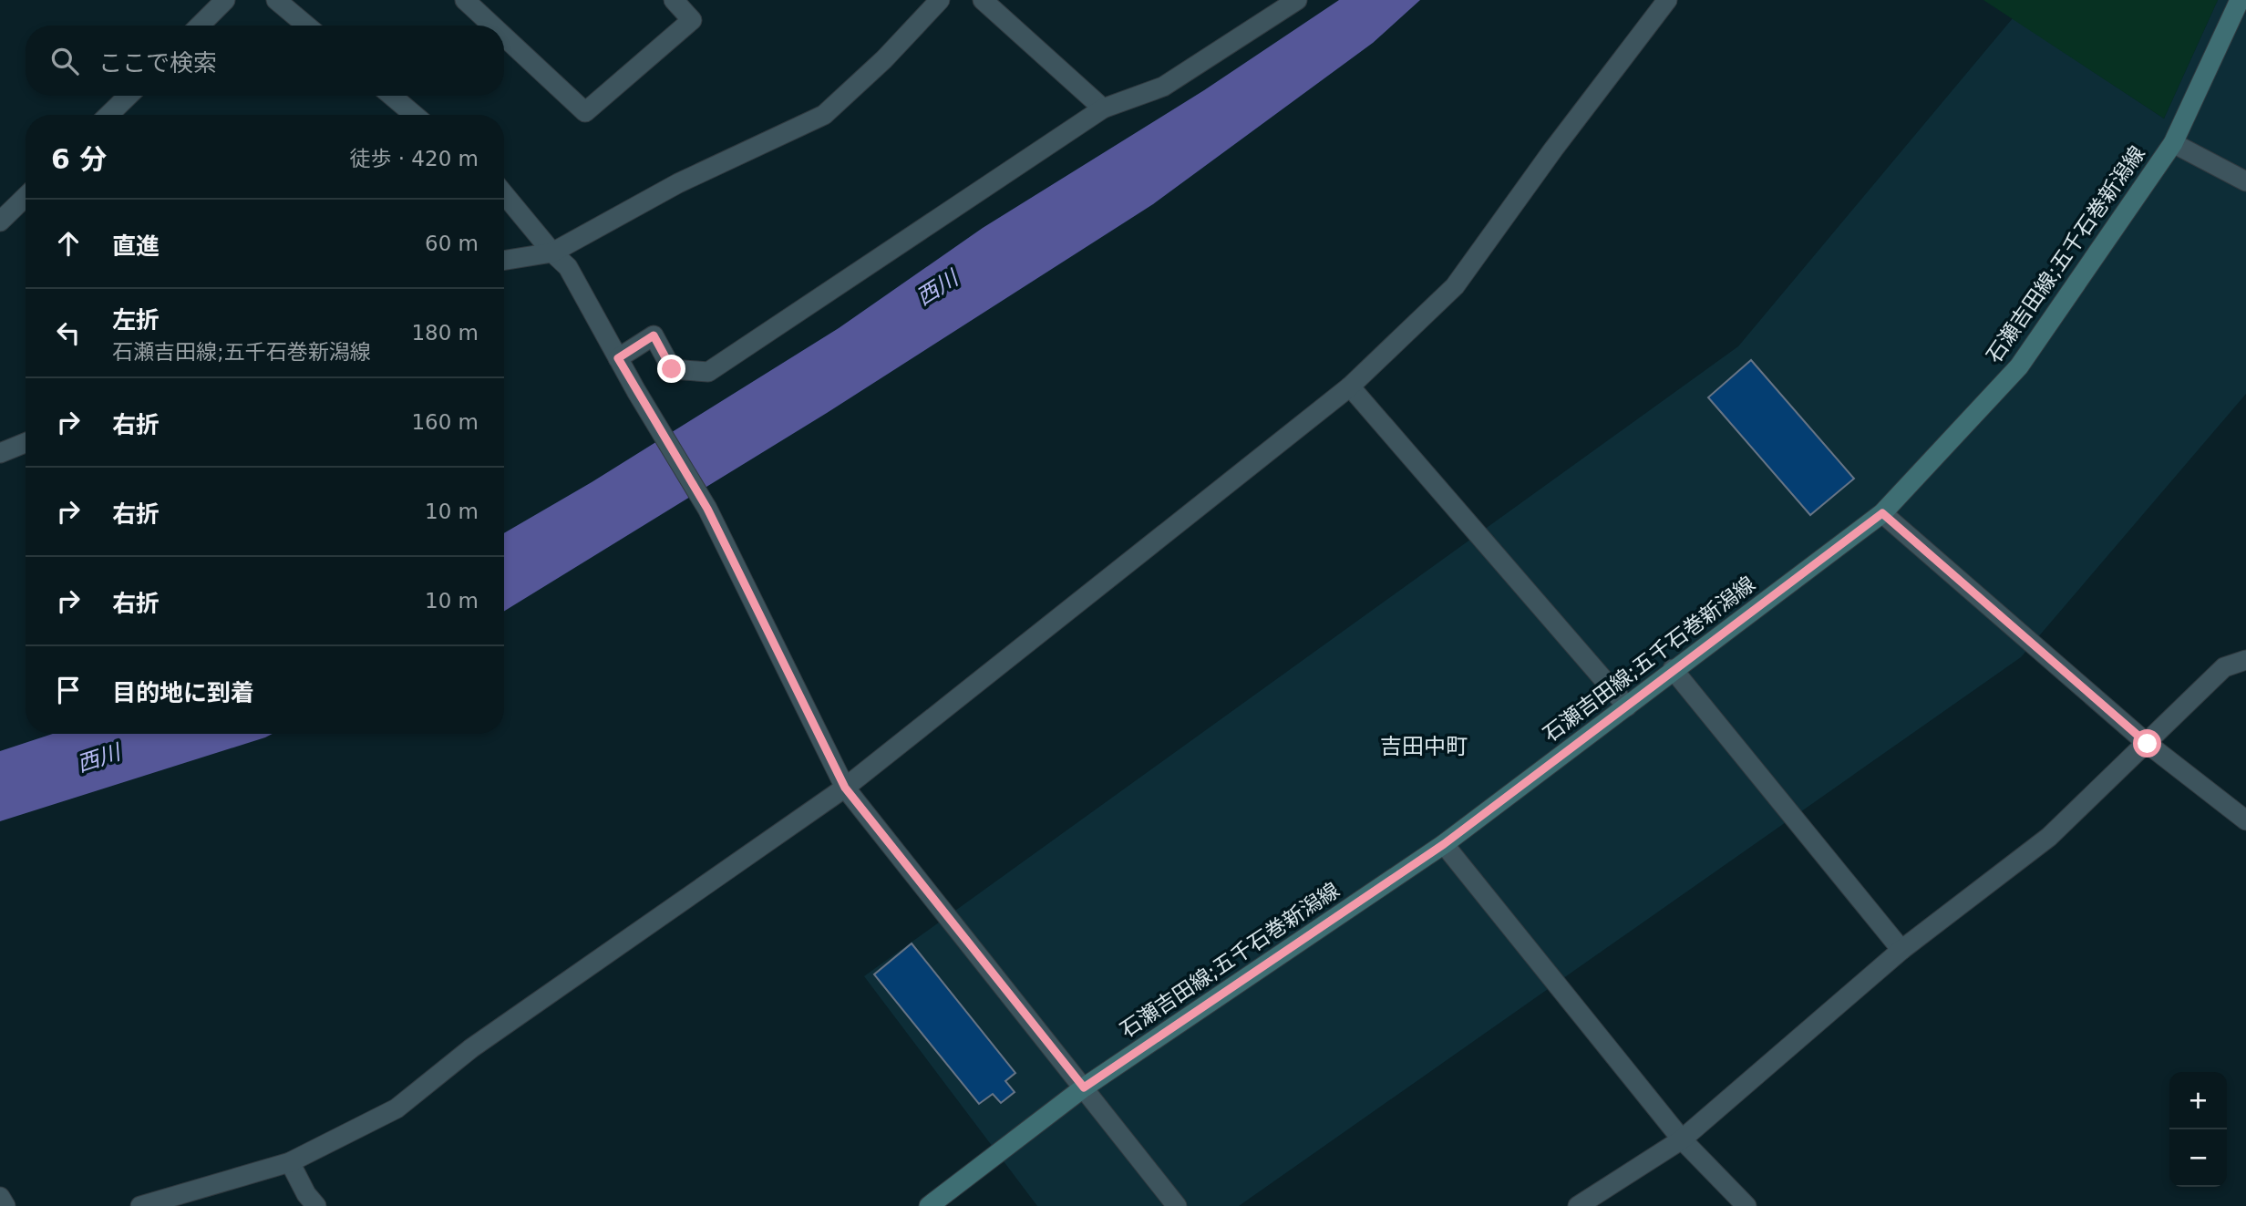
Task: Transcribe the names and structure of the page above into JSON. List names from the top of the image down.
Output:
{
  "streets": {
    "main road": ["石瀬吉田線;五千石巻新潟線"]
  },
  "districts": ["吉田中町"],
  "water": ["西川"],
  "page": {
    "search": "ここで検索",
    "heading": ["6 分", "徒歩 · 420 m"],
    "list": [
      ["直進", "60 m"],
      ["左折", "石瀬吉田線;五千石巻新潟線", "180 m"],
      ["右折", "160 m"],
      ["右折", "10 m"],
      ["右折", "10 m"],
      "目的地に到着"
    ],
    "map_buttons": ["+", "−"]
  }
}
